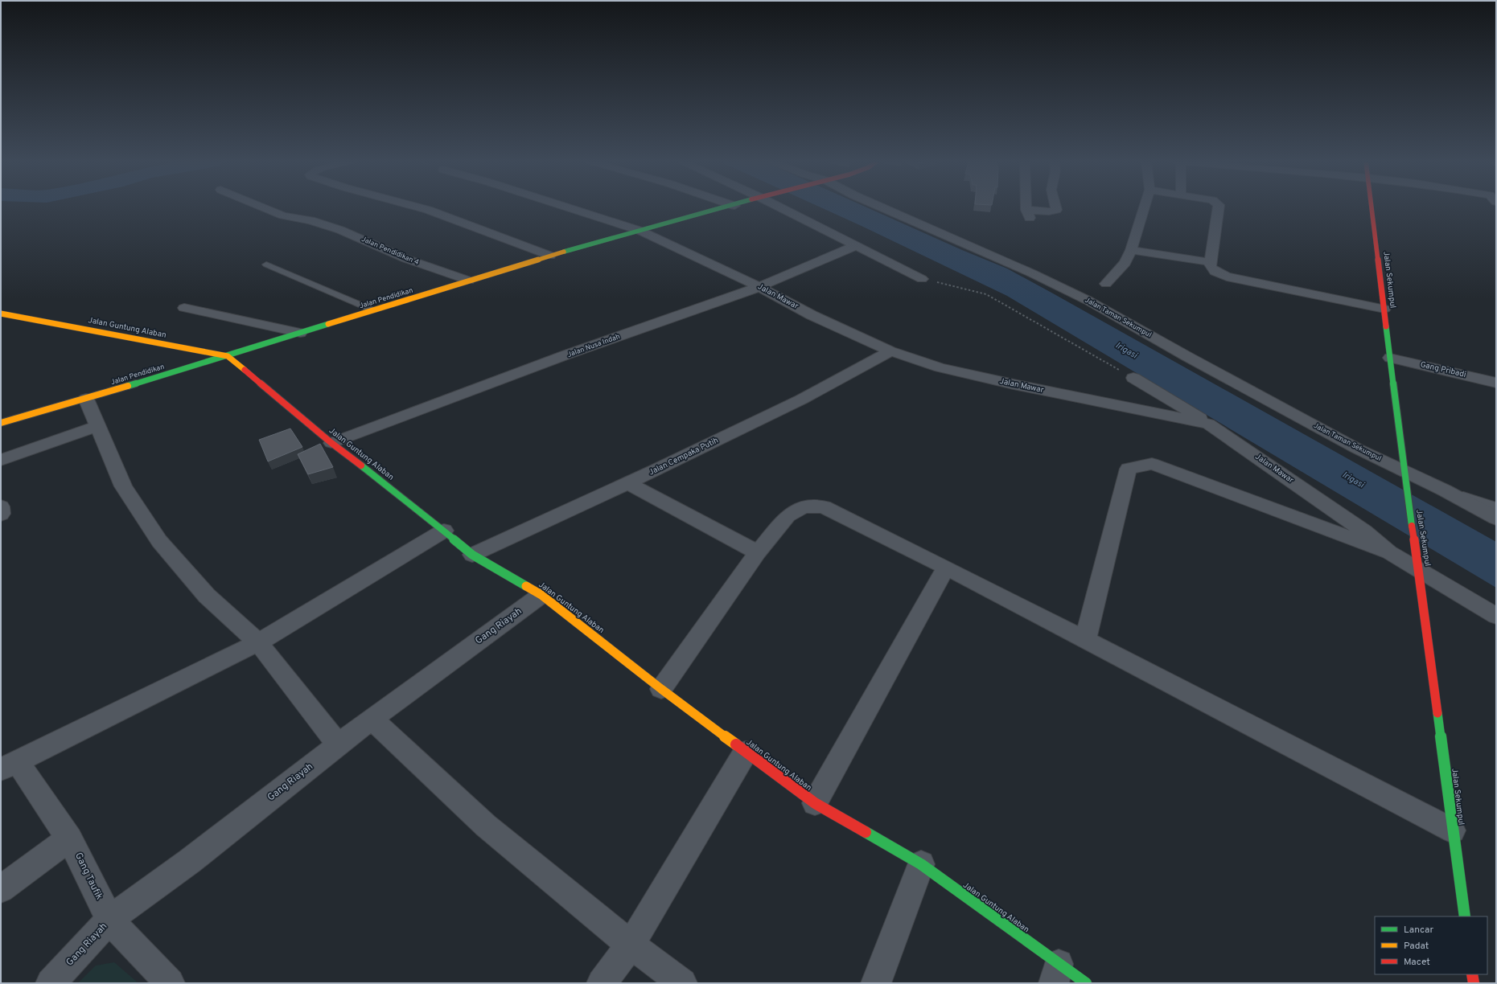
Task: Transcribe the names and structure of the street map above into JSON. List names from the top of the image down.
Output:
{
  "streets": {
    "street": [
      "Jalan Pendidikan 4",
      "Jalan Sekumpul",
      "Jalan Mawar",
      "Jalan Pendidikan",
      "Jalan Taman Sekumpul",
      "Jalan Guntung Alaban",
      "Jalan Nusa Indah",
      "Gang Pribadi",
      "Jalan Cempaka Putih",
      "Gang Riayah",
      "Gang Taufik"
    ]
  },
  "crossings": [
    ["Jalan Pendidikan 4", "Jalan Pendidikan"],
    ["Jalan Sekumpul", "Jalan Taman Sekumpul"],
    ["Jalan Sekumpul", "Gang Pribadi"],
    ["Jalan Mawar", "Jalan Pendidikan"],
    ["Jalan Mawar", "Jalan Nusa Indah"],
    ["Jalan Mawar", "Jalan Cempaka Putih"],
    ["Jalan Pendidikan", "Jalan Guntung Alaban"],
    ["Jalan Guntung Alaban", "Jalan Nusa Indah"],
    ["Jalan Guntung Alaban", "Jalan Cempaka Putih"],
    ["Jalan Guntung Alaban", "Gang Riayah"],
    ["Gang Riayah", "Gang Taufik"]
  ],
  "water": ["Irigasi"],
  "legend": ["Lancar", "Padat", "Macet"]
}
